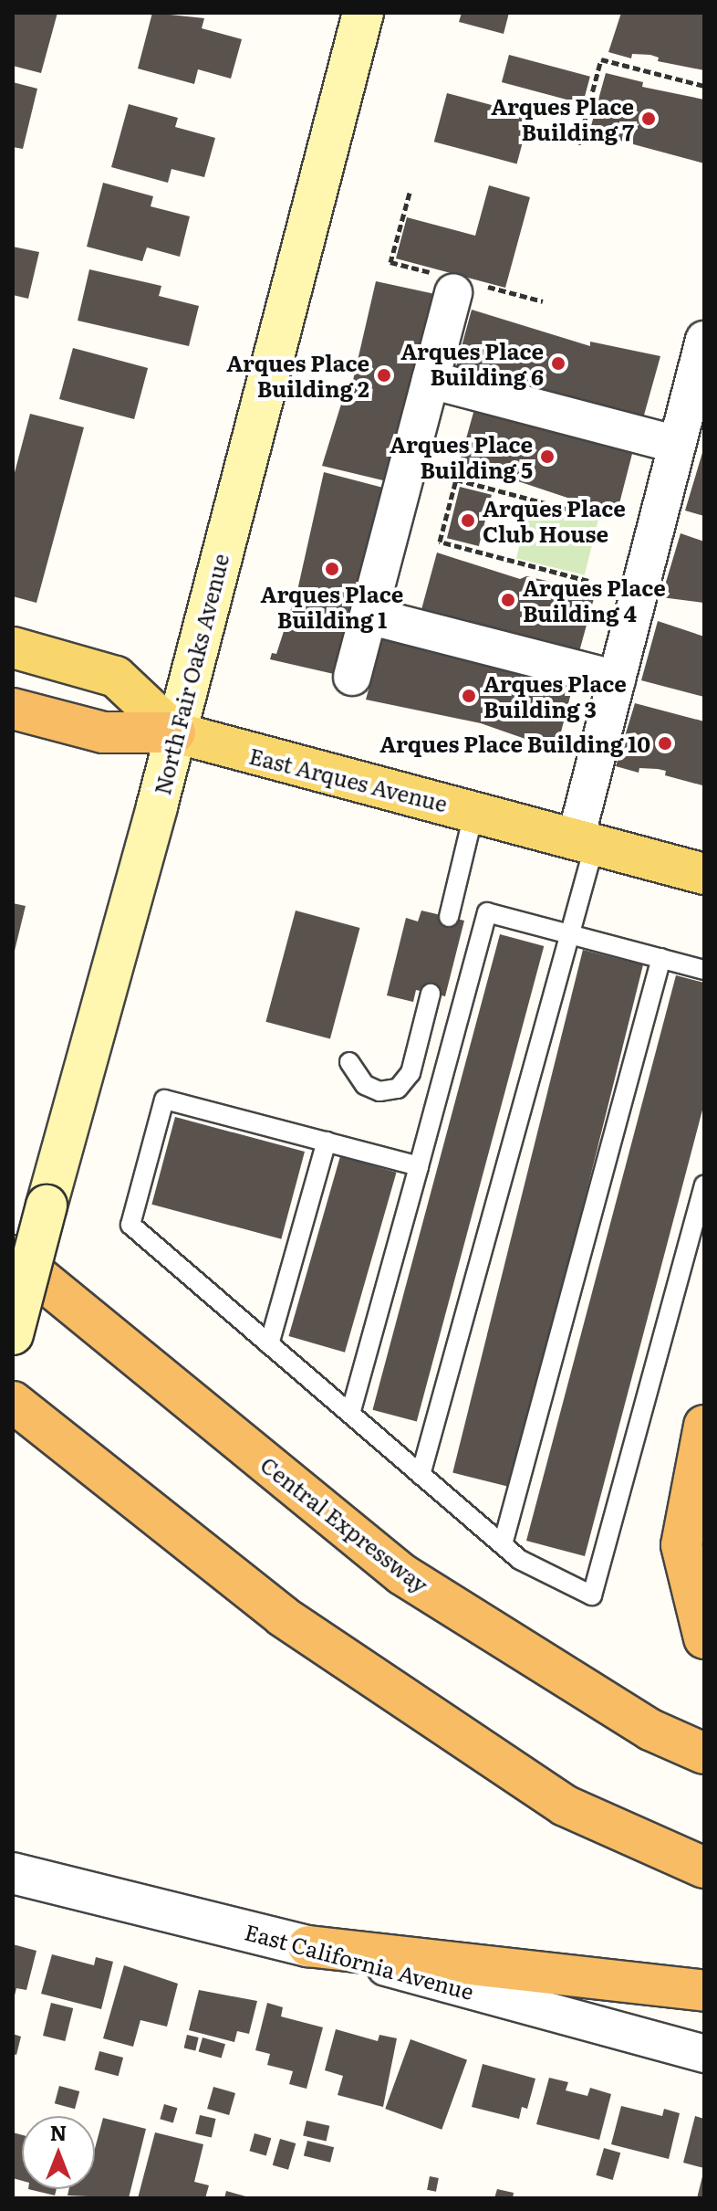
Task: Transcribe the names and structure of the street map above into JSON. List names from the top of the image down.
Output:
{
  "streets": {
    "highway": ["Central Expressway"],
    "main road": ["North Fair Oaks Avenue", "East Arques Avenue"],
    "street": ["East California Avenue"]
  },
  "crossings": [
    ["North Fair Oaks Avenue", "East Arques Avenue"]
  ],
  "places": [
    "Arques Place Building 7",
    "Arques Place Building 6",
    "Arques Place Building 2",
    "Arques Place Building 5",
    "Arques Place Club House",
    "Arques Place Building 1",
    "Arques Place Building 4",
    "Arques Place Building 3",
    "Arques Place Building 10"
  ],
  "north": "top"
}
